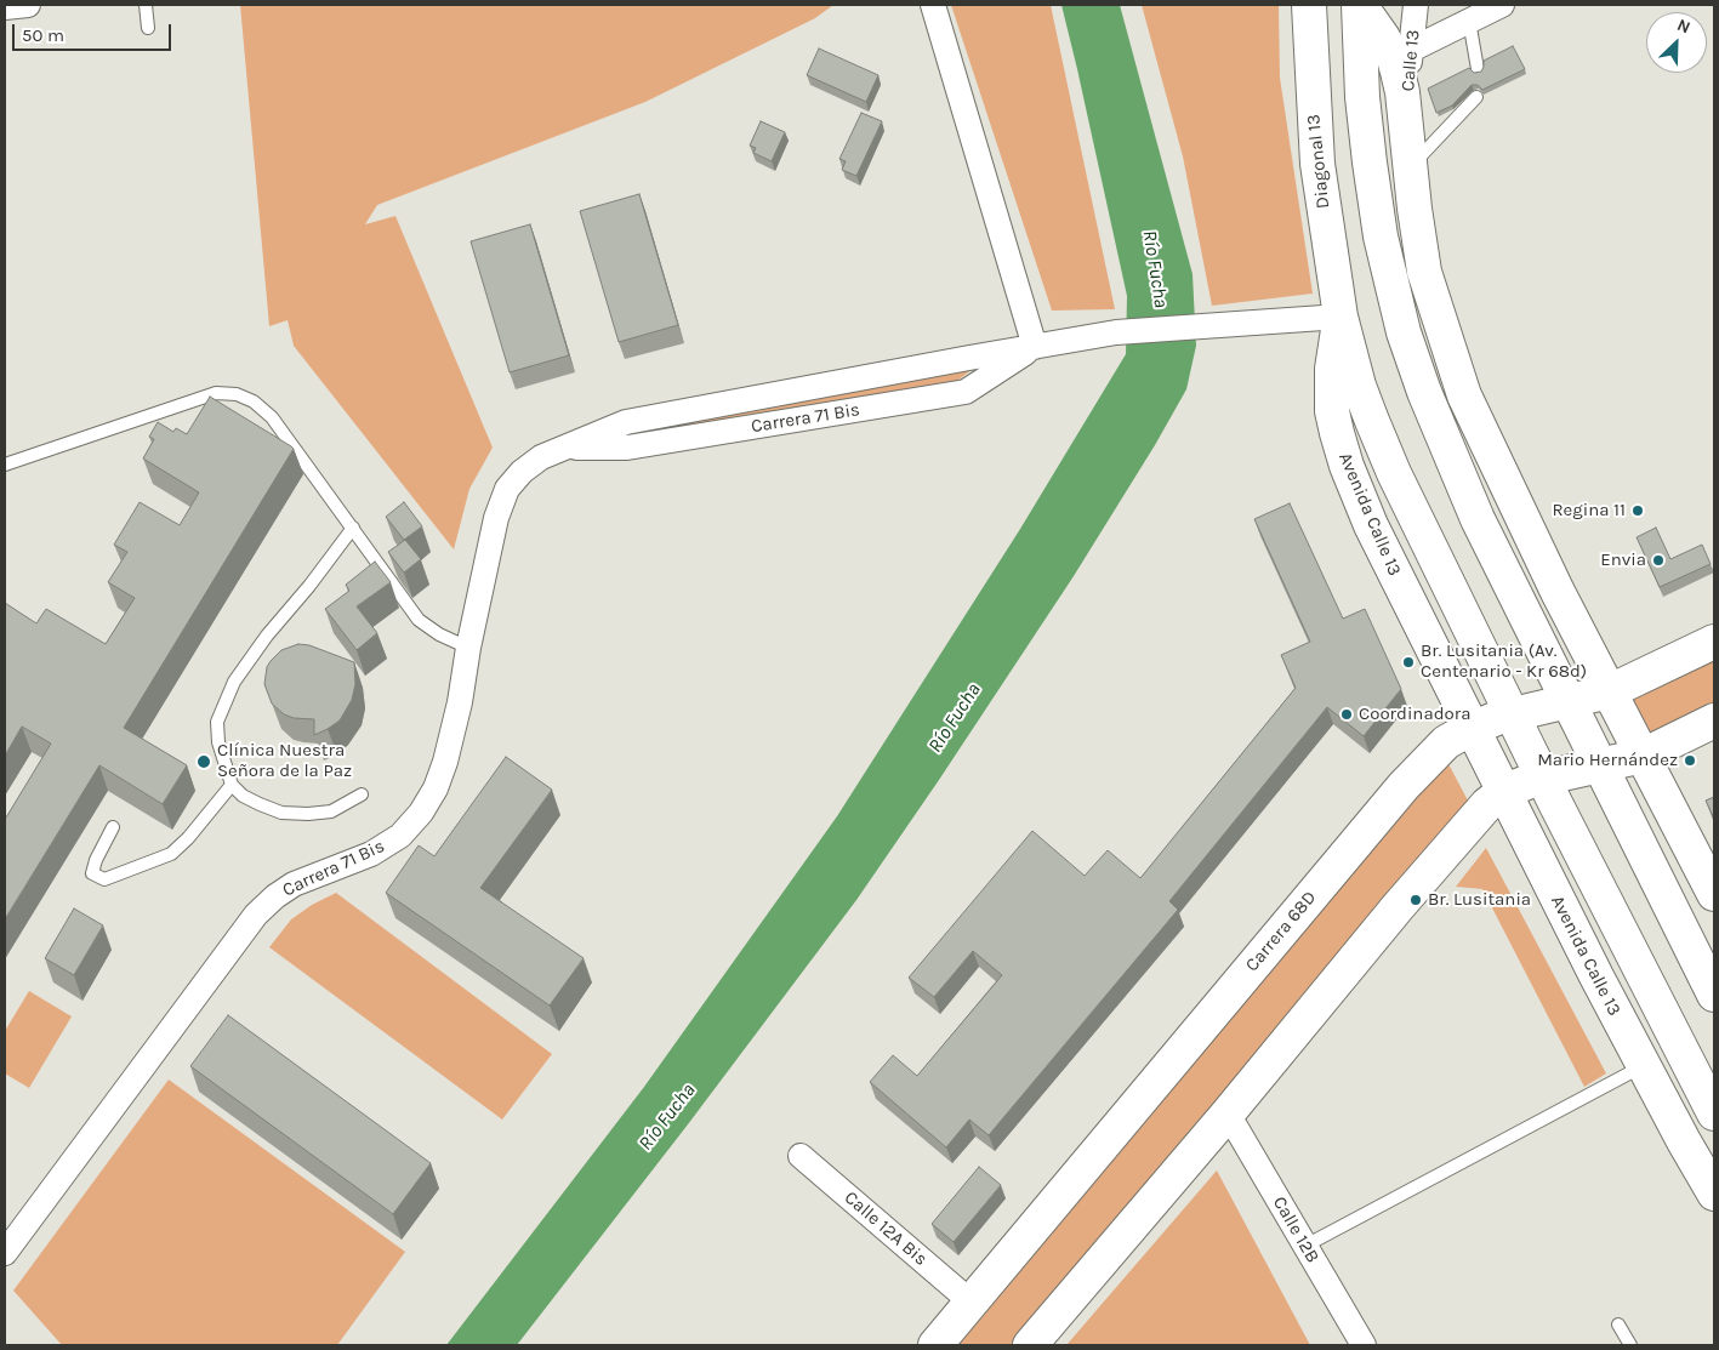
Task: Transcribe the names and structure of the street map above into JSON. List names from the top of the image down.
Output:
{
  "streets": {
    "main road": ["Diagonal 13", "Avenida Calle 13", "Carrera 68D"],
    "street": [
      "Calle 13",
      "Carrera 71 Bis",
      "Calle 12A Bis",
      "Calle 12B"
    ]
  },
  "crossings": [
    ["Diagonal 13", "Carrera 71 Bis"],
    ["Diagonal 13", "Avenida Calle 13"],
    ["Carrera 71 Bis", "Avenida Calle 13"],
    ["Avenida Calle 13", "Carrera 68D"],
    ["Carrera 68D", "Calle 12A Bis"]
  ],
  "water": ["Río Fucha"],
  "places": [
    "Regina 11",
    "Envia",
    "Br. Lusitania (Av. Centenario - Kr 68d)",
    "Coordinadora",
    "Mario Hernández",
    "Clínica Nuestra Señora de la Paz",
    "Br. Lusitania"
  ],
  "scale_bar": "50 m",
  "north": "top right"
}
